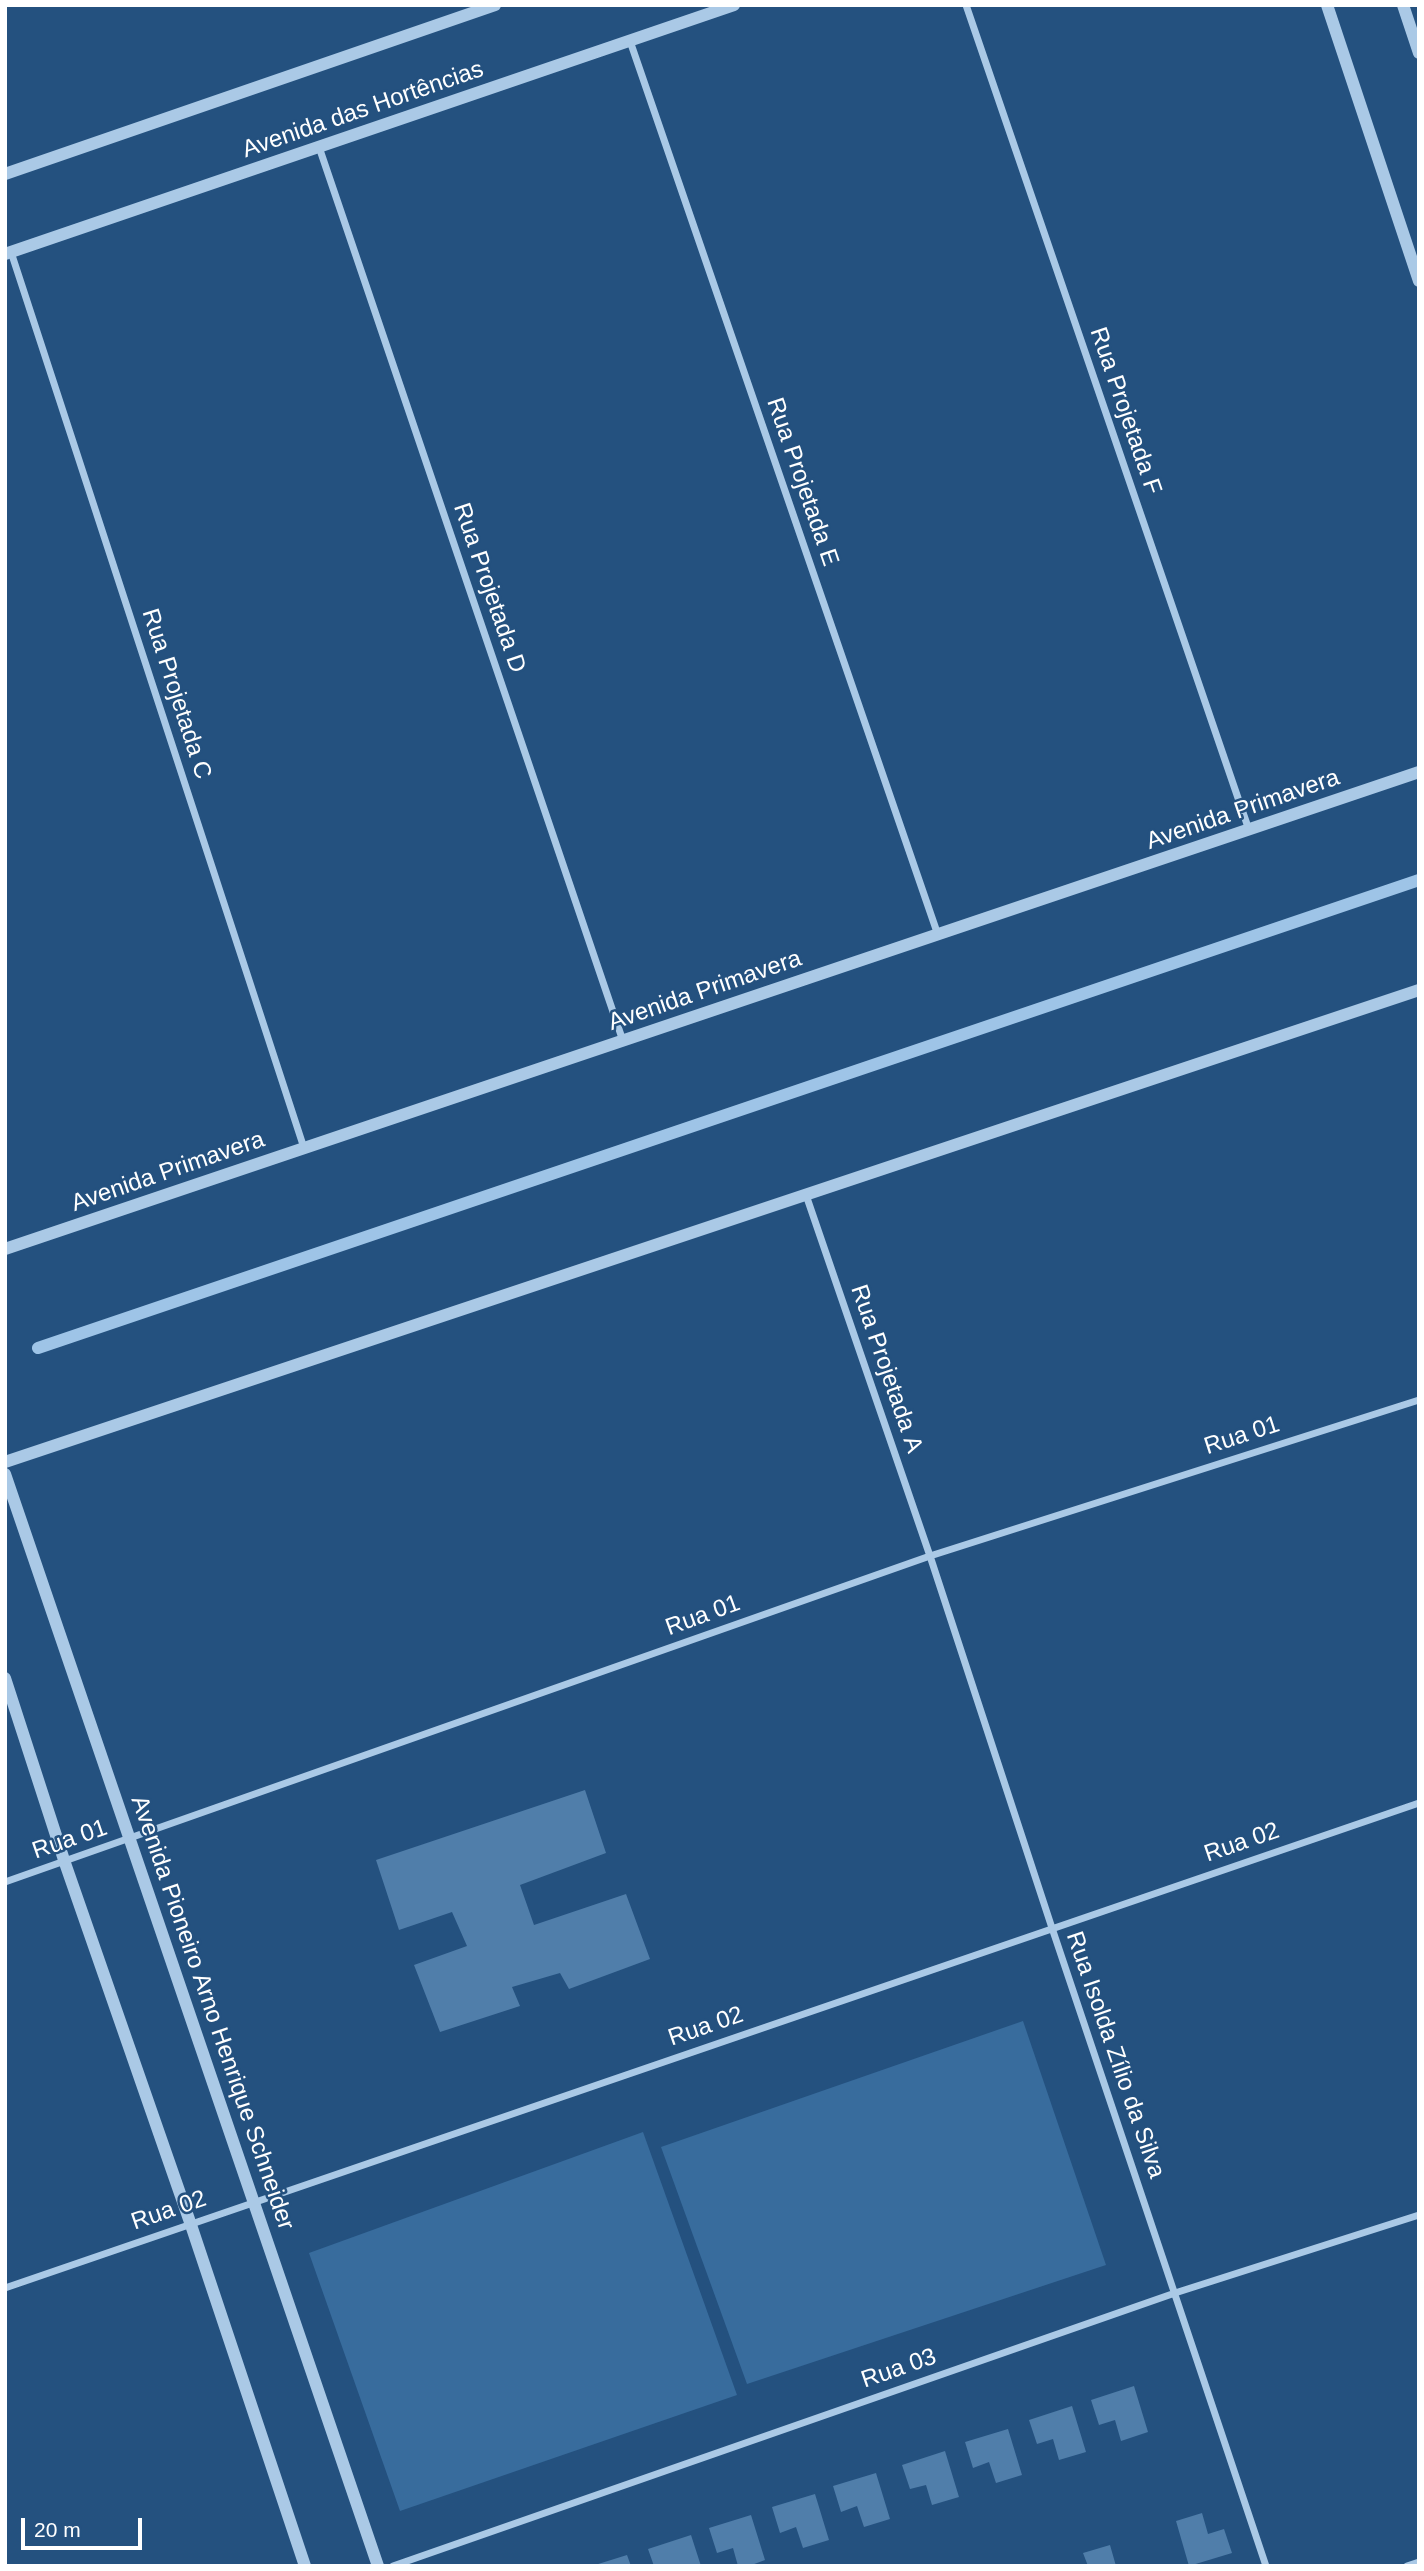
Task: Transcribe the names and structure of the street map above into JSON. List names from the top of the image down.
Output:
{
  "streets": {
    "street": [
      "Avenida das Hortências",
      "Rua Projetada F",
      "Rua Projetada E",
      "Rua Projetada D",
      "Rua Projetada C",
      "Avenida Primavera",
      "Rua Projetada A",
      "Rua 01",
      "Rua 02",
      "Avenida Pioneiro Arno Henrique Schneider",
      "Rua Isolda Zílio da Silva",
      "Rua 03"
    ]
  },
  "crossings": [
    ["Avenida das Hortências", "Rua Projetada E"],
    ["Avenida das Hortências", "Rua Projetada D"],
    ["Avenida das Hortências", "Rua Projetada C"],
    ["Rua Projetada F", "Avenida Primavera"],
    ["Rua Projetada E", "Avenida Primavera"],
    ["Rua Projetada D", "Avenida Primavera"],
    ["Rua Projetada C", "Avenida Primavera"],
    ["Rua Projetada A", "Rua 01"],
    ["Rua Projetada A", "Rua Isolda Zílio da Silva"],
    ["Rua 01", "Avenida Pioneiro Arno Henrique Schneider"],
    ["Rua 01", "Rua Isolda Zílio da Silva"],
    ["Rua 02", "Avenida Pioneiro Arno Henrique Schneider"],
    ["Rua 02", "Rua Isolda Zílio da Silva"],
    ["Rua Isolda Zílio da Silva", "Rua 03"]
  ],
  "scale_bar": "20 m"
}
